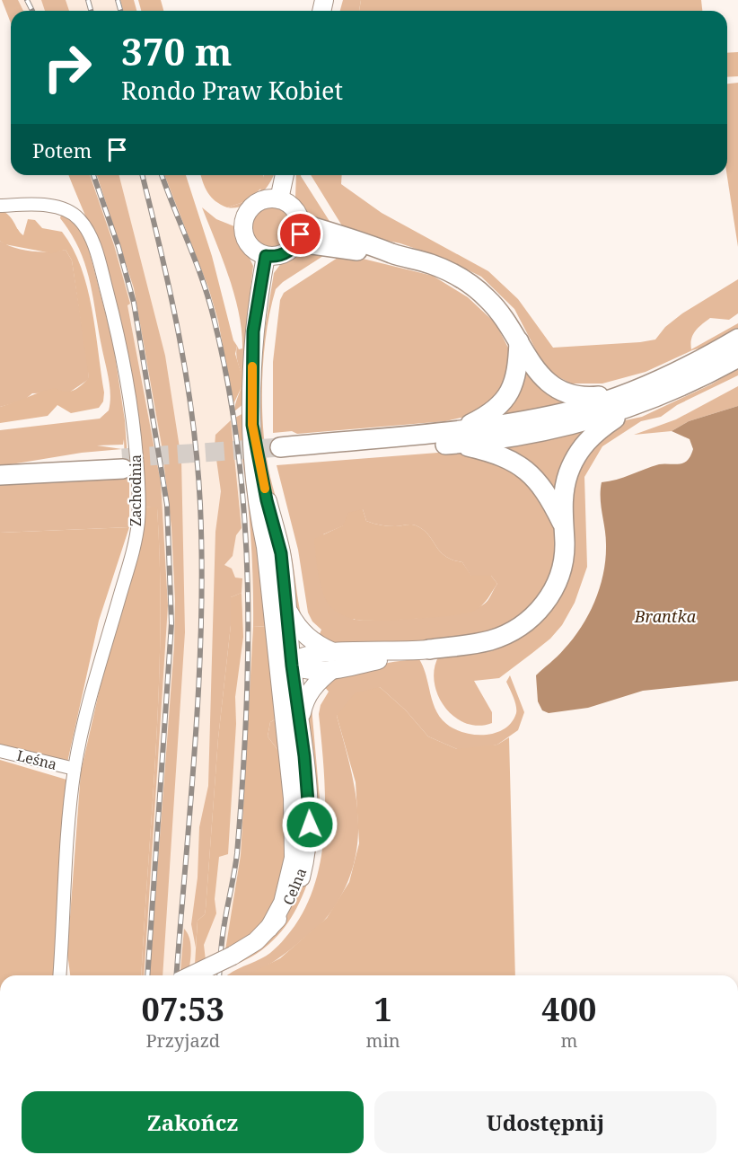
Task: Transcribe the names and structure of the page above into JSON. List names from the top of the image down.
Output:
{
  "streets": {
    "street": ["Zachodnia", "Leśna", "Celna"]
  },
  "crossings": [
    ["Zachodnia", "Leśna"]
  ],
  "water": ["Brantka"],
  "page": {
    "turn": ["370 m", "Rondo Praw Kobiet"],
    "then": "Potem",
    "eta": [
      "07:53",
      "Przyjazd",
      "1",
      "min",
      "400",
      "m"
    ],
    "buttons": ["Zakończ", "Udostępnij"]
  }
}
